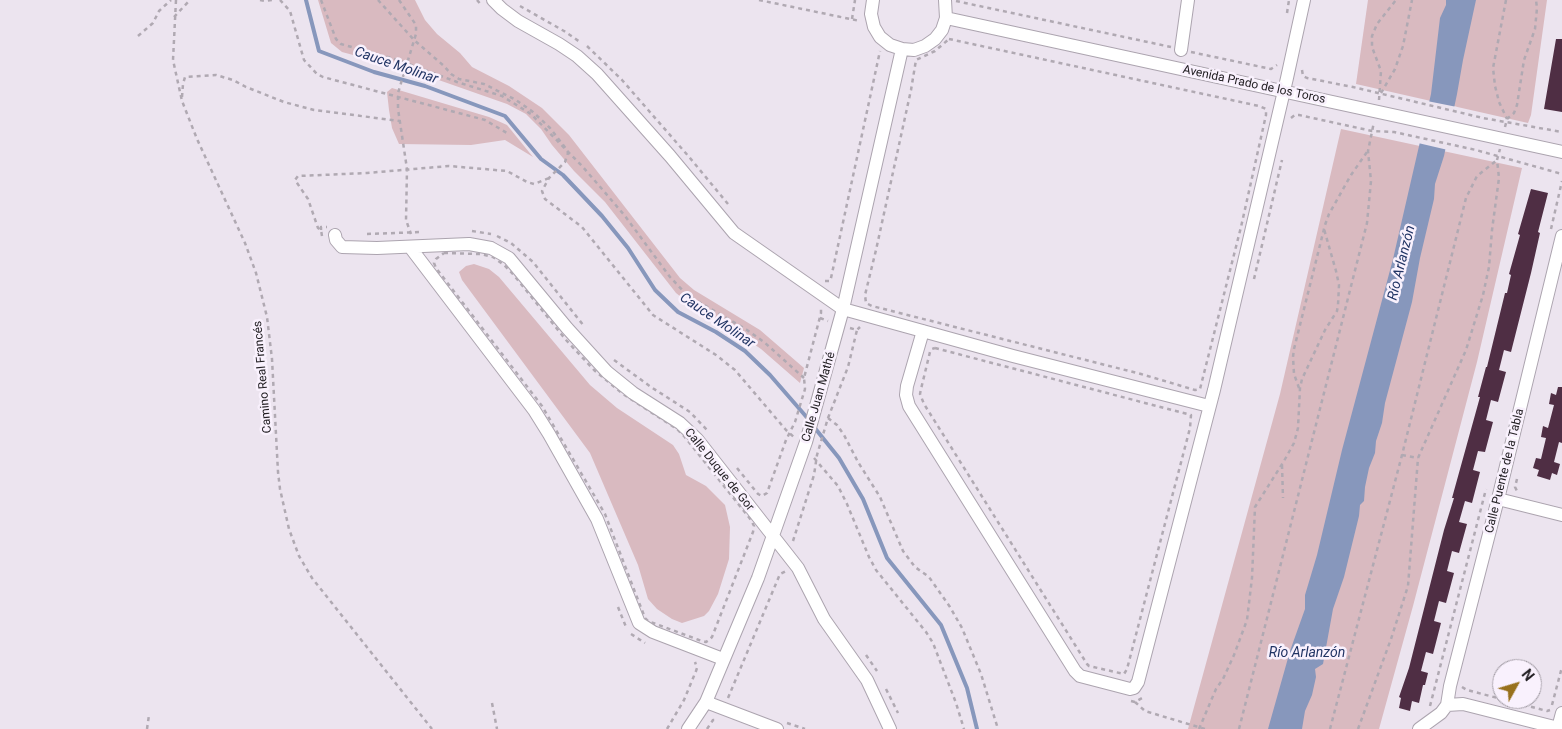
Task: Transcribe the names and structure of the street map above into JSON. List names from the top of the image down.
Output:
{
  "streets": {
    "street": [
      "Avenida Prado de los Toros",
      "Calle Juan Mathé",
      "Calle Duque de Gor",
      "Calle Puente de la Tabla"
    ],
    "path": ["Camino Real Francés"]
  },
  "crossings": [
    ["Calle Juan Mathé", "Calle Duque de Gor"]
  ],
  "water": ["Cauce Molinar", "Río Arlanzón"],
  "north": "top right"
}
